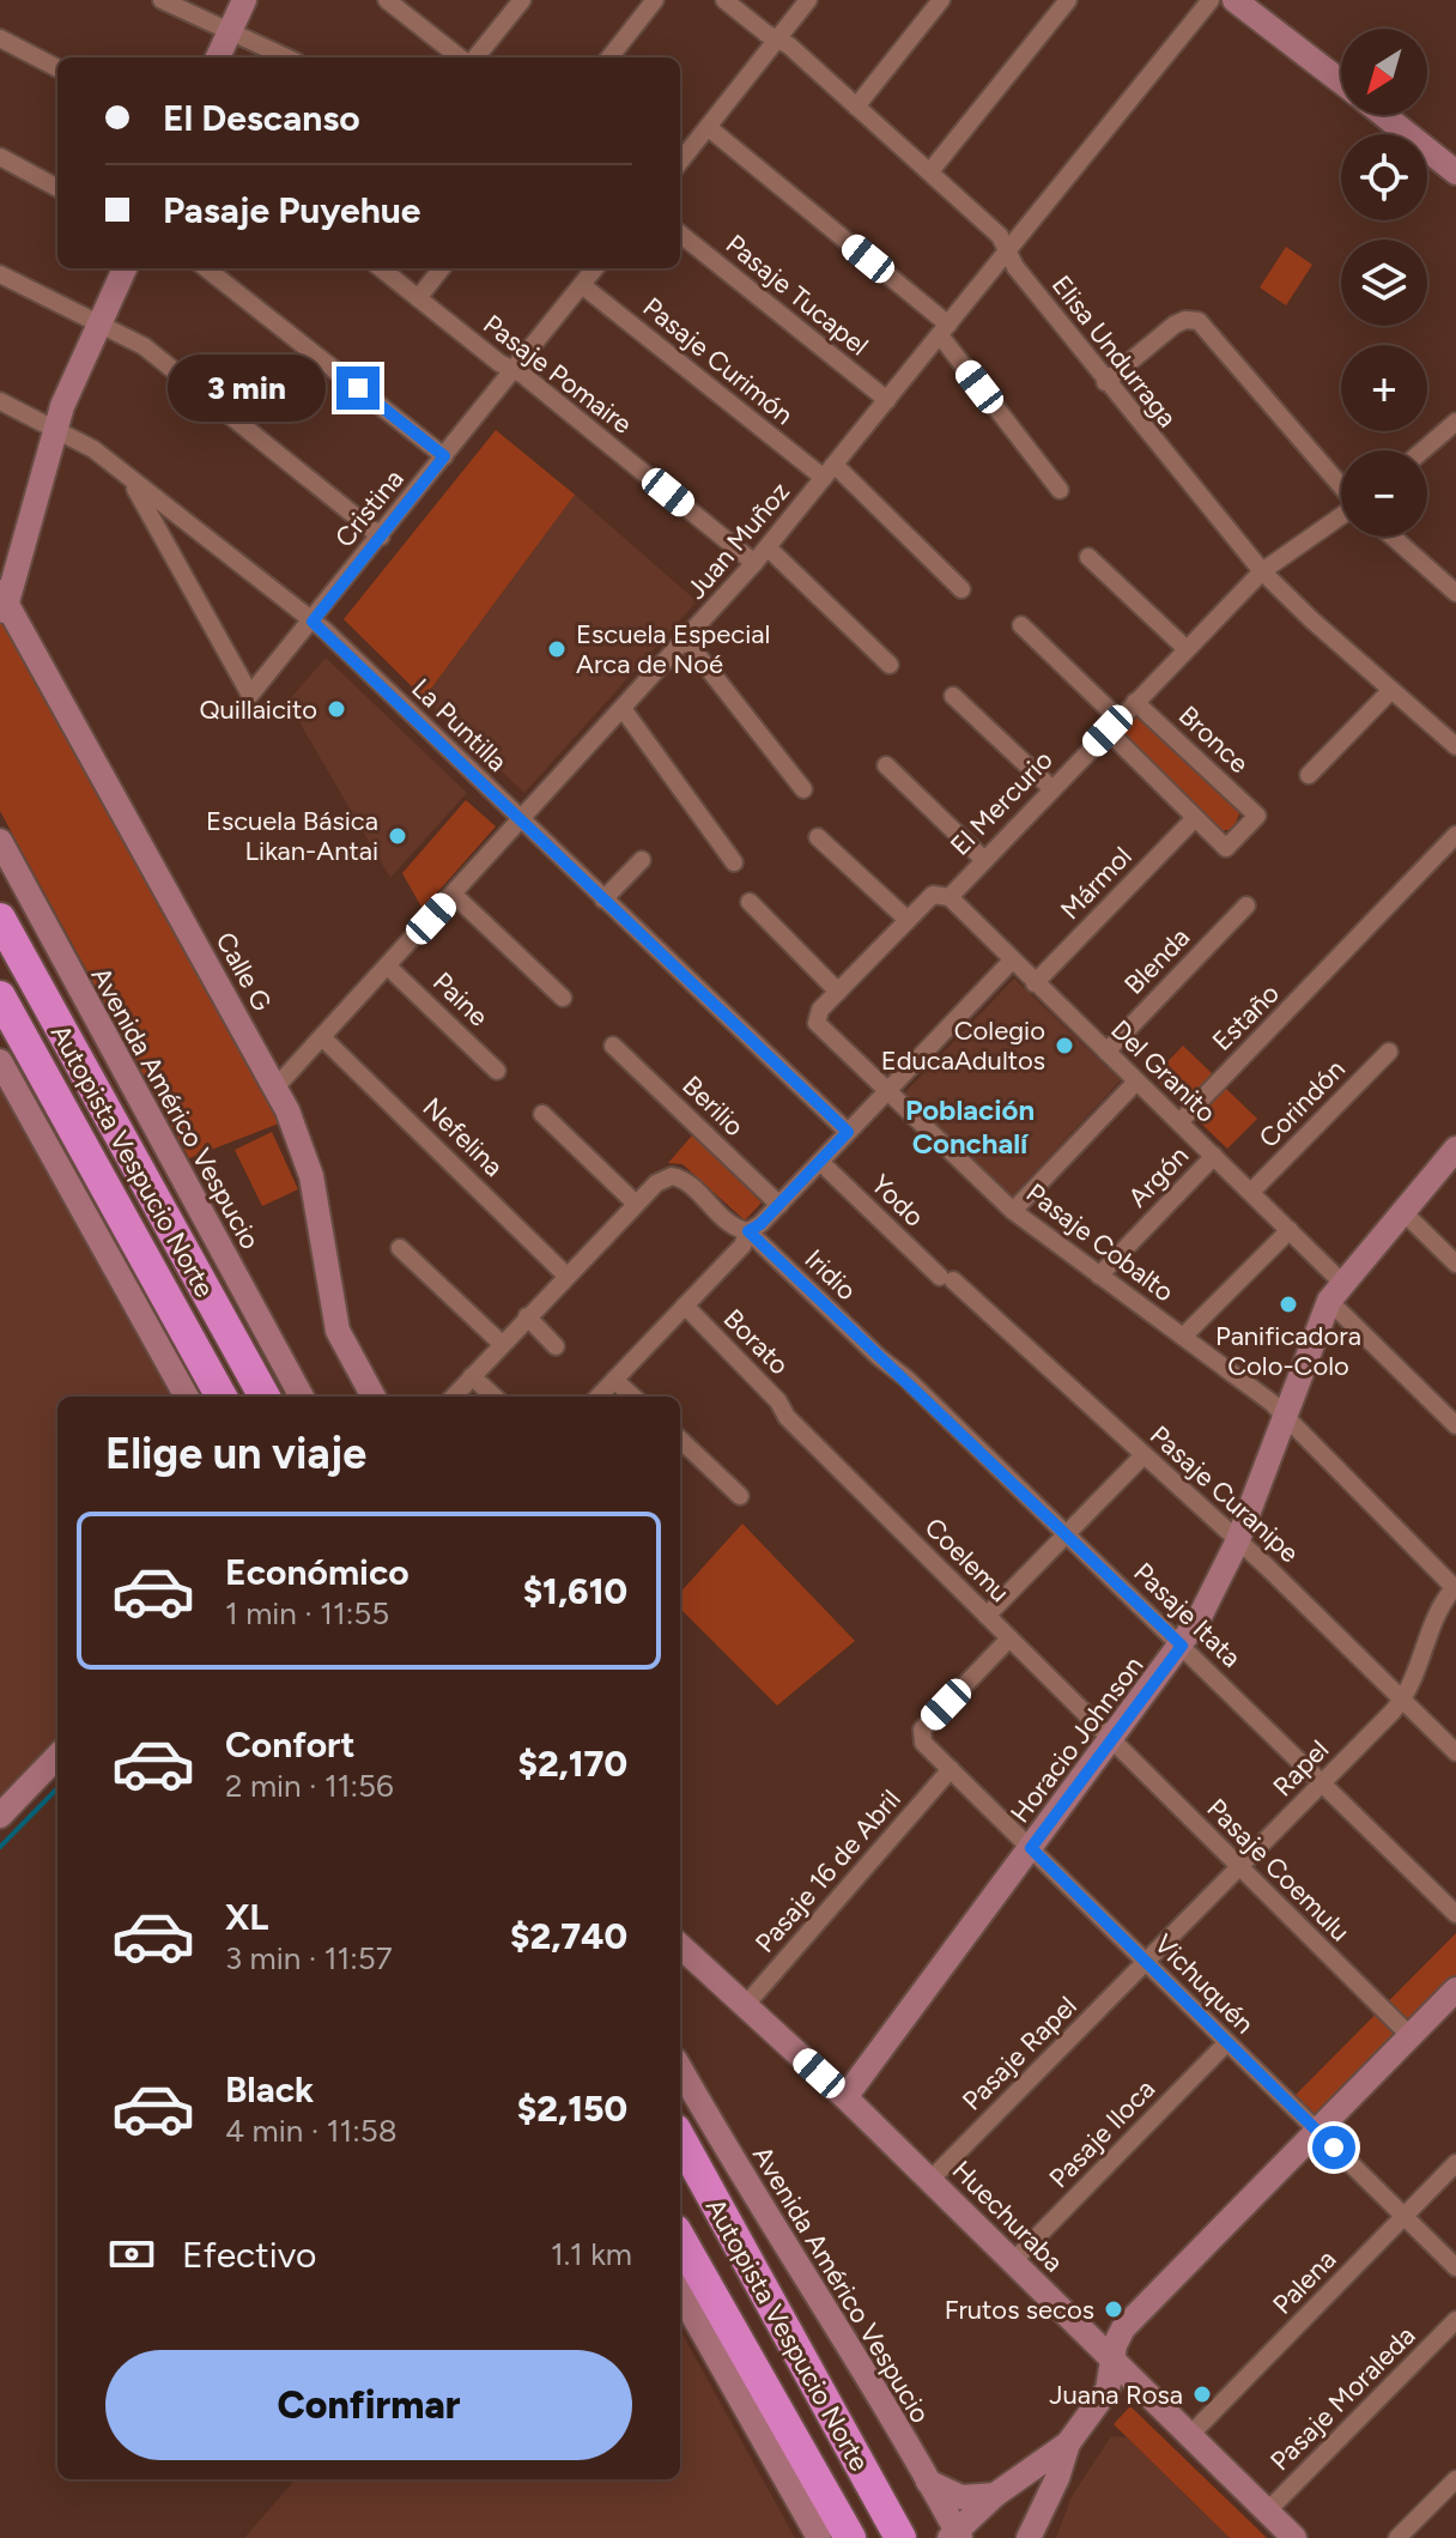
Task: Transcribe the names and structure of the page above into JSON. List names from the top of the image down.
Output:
{
  "streets": {
    "highway": ["Autopista Vespucio Norte"],
    "street": [
      "Pasaje Tucapel",
      "Elisa Undurraga",
      "Pasaje Curimón",
      "Pasaje Pomaire",
      "Cristina",
      "Juan Muñoz",
      "La Puntilla",
      "Bronce",
      "El Mercurio",
      "Mármol",
      "Blenda",
      "Calle G",
      "Paine",
      "Estaño",
      "Del Granito",
      "Corindón",
      "Berilio",
      "Avenida Américo Vespucio",
      "Nefelina",
      "Argón",
      "Yodo",
      "Pasaje Cobalto",
      "Iridio",
      "Borato",
      "Pasaje Curanipe",
      "Coelemu",
      "Pasaje Itata",
      "Horacio Johnson",
      "Rapel",
      "Pasaje Coemulu",
      "Pasaje 16 de Abril",
      "Vichuquén",
      "Pasaje Rapel",
      "Pasaje Iloca",
      "Huechuraba",
      "Palena",
      "Pasaje Moraleda"
    ]
  },
  "crossings": [
    ["Pasaje Tucapel", "Juan Muñoz"],
    ["Elisa Undurraga", "Juan Muñoz"],
    ["Elisa Undurraga", "El Mercurio"],
    ["Pasaje Curimón", "Cristina"],
    ["Pasaje Curimón", "Juan Muñoz"],
    ["Pasaje Pomaire", "Cristina"],
    ["Pasaje Pomaire", "Juan Muñoz"],
    ["Cristina", "La Puntilla"],
    ["Juan Muñoz", "La Puntilla"],
    ["Juan Muñoz", "Calle G"],
    ["Juan Muñoz", "Paine"],
    ["Juan Muñoz", "Nefelina"],
    ["Bronce", "El Mercurio"],
    ["Bronce", "Mármol"],
    ["El Mercurio", "Del Granito"],
    ["El Mercurio", "Pasaje Cobalto"],
    ["Mármol", "Del Granito"],
    ["Blenda", "Del Granito"],
    ["Estaño", "Del Granito"],
    ["Del Granito", "Corindón"],
    ["Del Granito", "Argón"],
    ["Del Granito", "Horacio Johnson"],
    ["Argón", "Pasaje Cobalto"],
    ["Yodo", "Pasaje Curanipe"],
    ["Pasaje Cobalto", "Horacio Johnson"],
    ["Pasaje Cobalto", "Rapel"],
    ["Iridio", "Pasaje Itata"],
    ["Borato", "Coelemu"],
    ["Pasaje Curanipe", "Horacio Johnson"],
    ["Pasaje Curanipe", "Rapel"],
    ["Coelemu", "Horacio Johnson"],
    ["Coelemu", "Pasaje Coemulu"],
    ["Coelemu", "Vichuquén"],
    ["Pasaje Itata", "Horacio Johnson"],
    ["Pasaje Itata", "Rapel"],
    ["Horacio Johnson", "Pasaje Coemulu"],
    ["Horacio Johnson", "Vichuquén"],
    ["Horacio Johnson", "Huechuraba"],
    ["Rapel", "Pasaje Coemulu"],
    ["Rapel", "Vichuquén"],
    ["Rapel", "Pasaje Rapel"],
    ["Pasaje 16 de Abril", "Vichuquén"],
    ["Pasaje 16 de Abril", "Huechuraba"],
    ["Vichuquén", "Pasaje Rapel"],
    ["Vichuquén", "Pasaje Iloca"],
    ["Vichuquén", "Palena"],
    ["Pasaje Rapel", "Huechuraba"],
    ["Pasaje Iloca", "Huechuraba"],
    ["Huechuraba", "Palena"],
    ["Huechuraba", "Pasaje Moraleda"]
  ],
  "districts": ["Población Conchalí"],
  "places": [
    "Escuela Especial Arca de Noé",
    "Quillaicito",
    "Escuela Básica Likan-Antai",
    "Colegio EducaAdultos",
    "Panificadora Colo-Colo",
    "Frutos secos",
    "Juana Rosa"
  ],
  "north": "bottom left",
  "page": {
    "map_buttons": ["+", "−"],
    "banner": ["El Descanso", "Pasaje Puyehue"],
    "bubble": "3 min",
    "heading": "Elige un viaje",
    "list": [
      {
        "name": "Económico",
        "note": "1 min · 11:55",
        "value": "$1,610"
      },
      {
        "name": "Confort",
        "note": "2 min · 11:56",
        "value": "$2,170"
      },
      {
        "name": "XL",
        "note": "3 min · 11:57",
        "value": "$2,740"
      },
      {
        "name": "Black",
        "note": "4 min · 11:58",
        "value": "$2,150"
      }
    ],
    "pay": ["Efectivo", "1.1 km"],
    "buttons": "Confirmar"
  }
}
